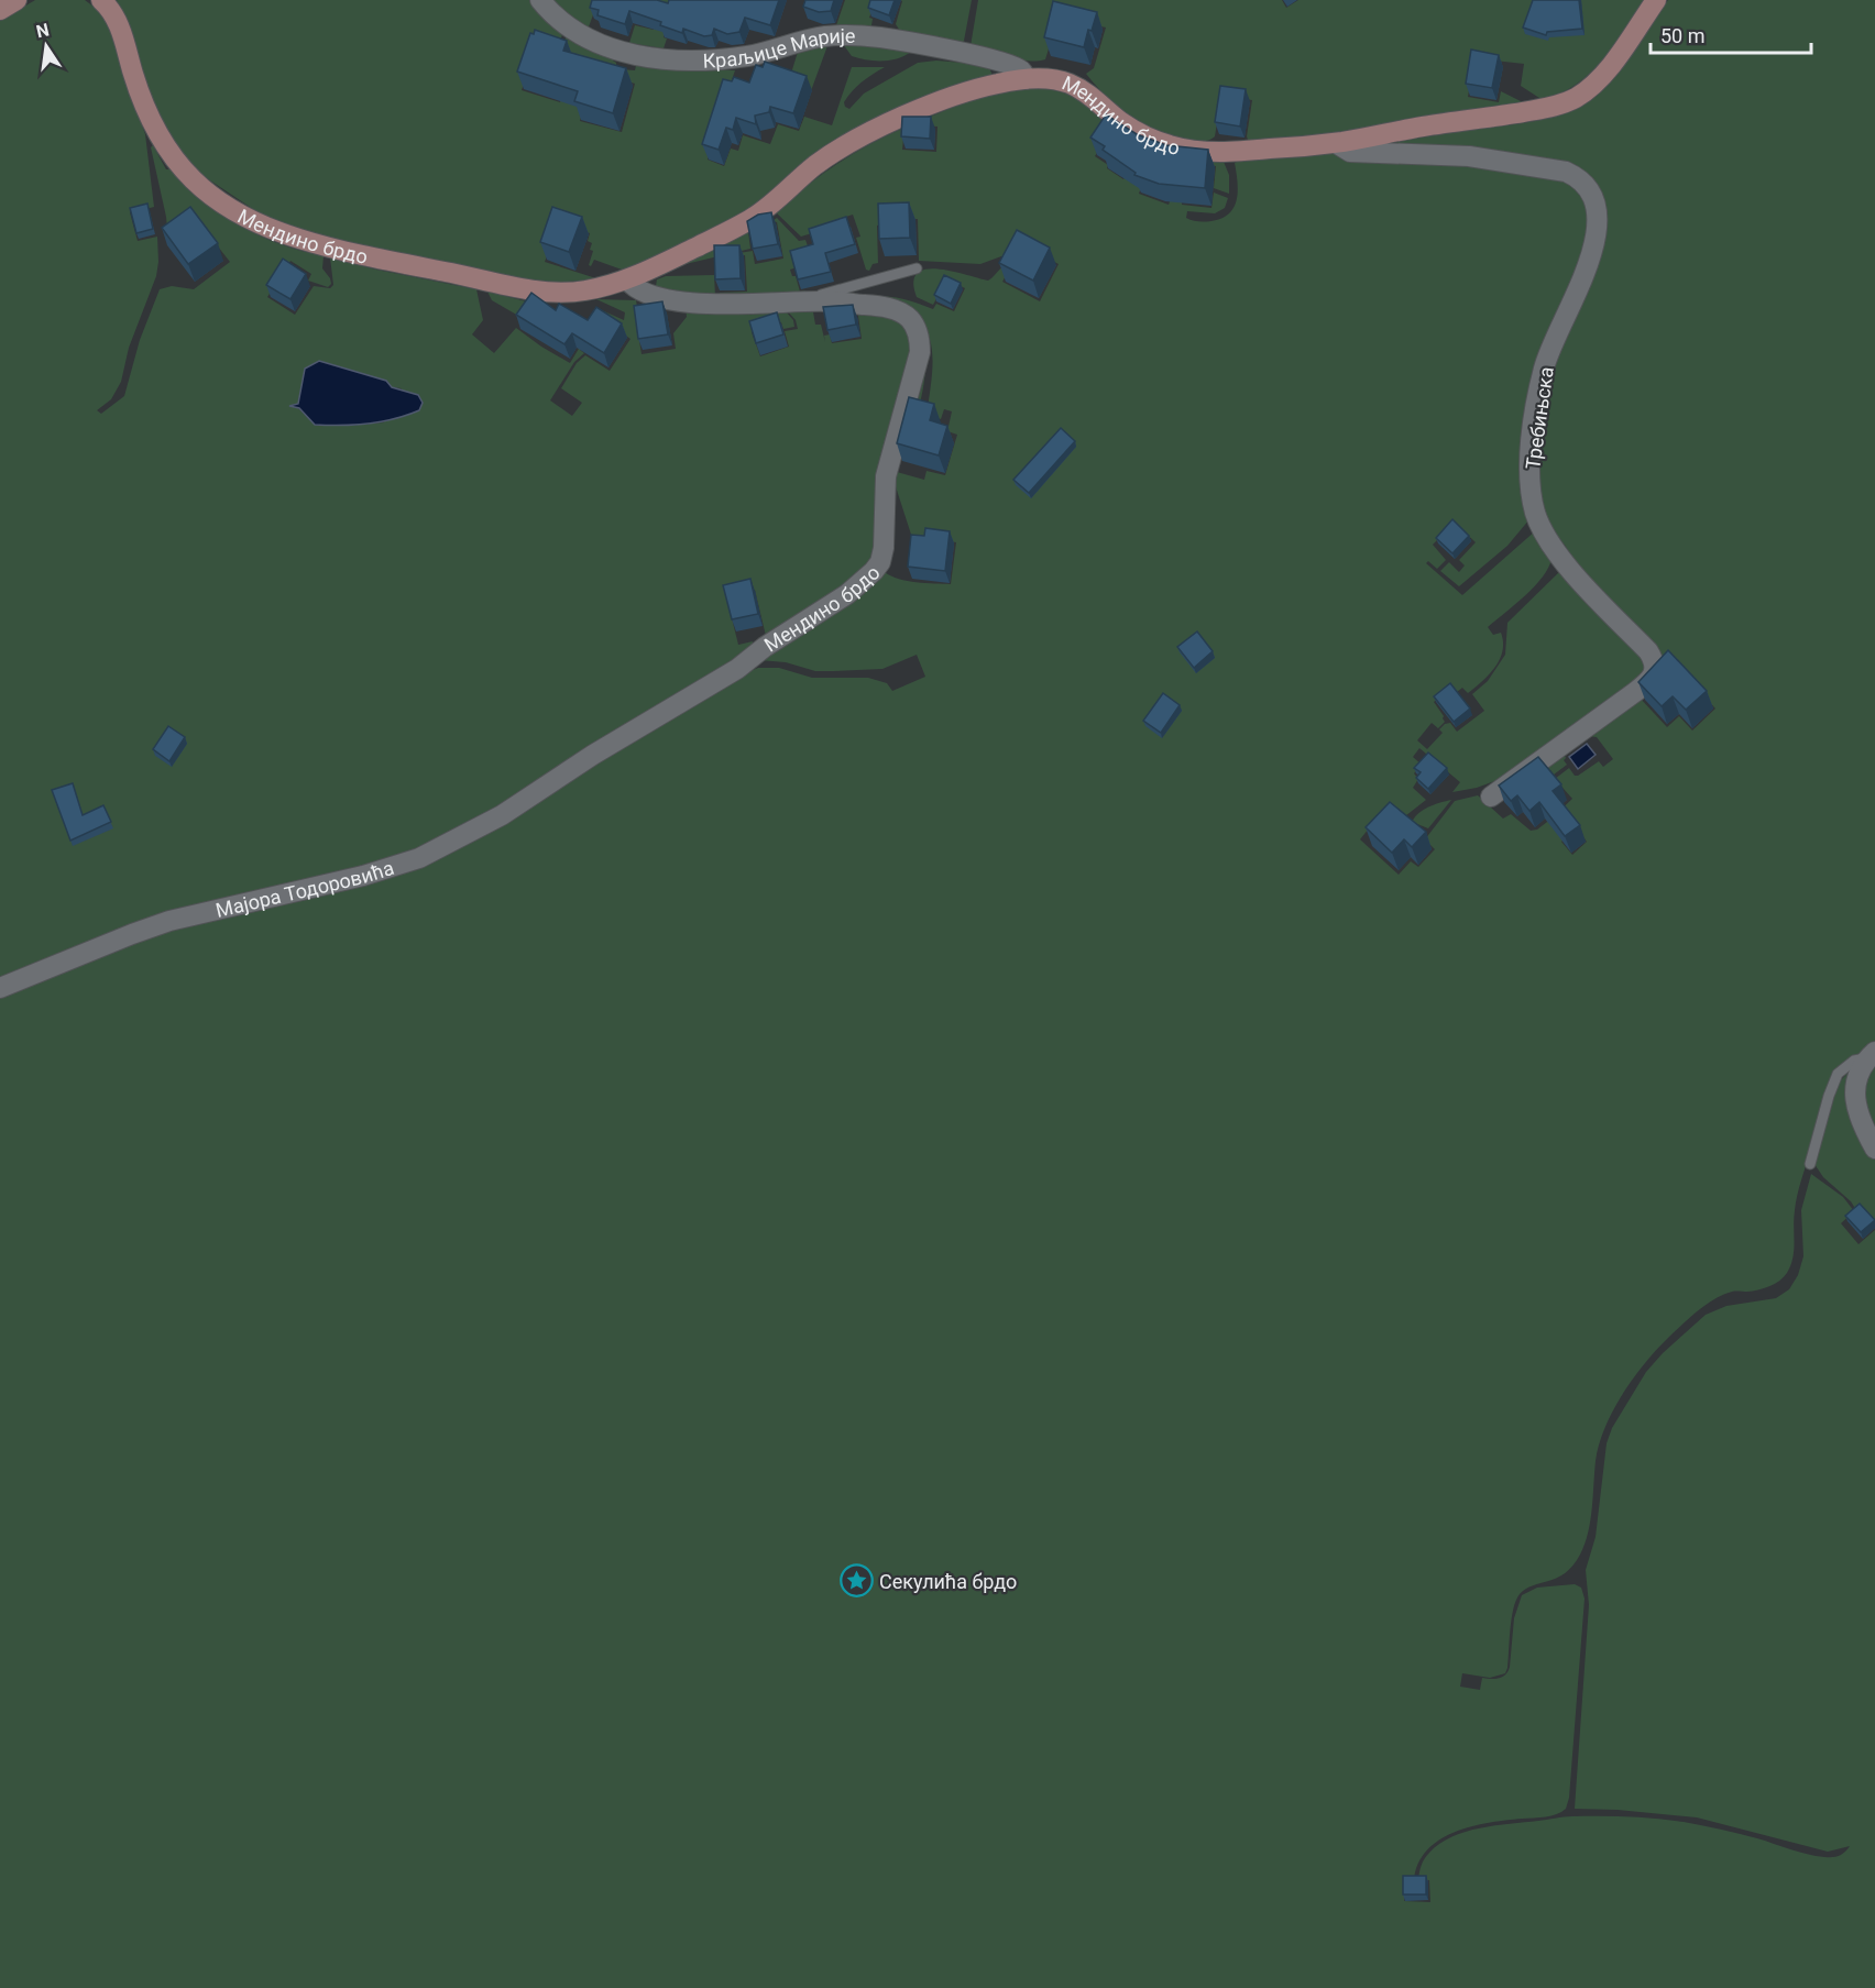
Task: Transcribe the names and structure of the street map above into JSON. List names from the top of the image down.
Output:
{
  "streets": {
    "street": [
      "Краљице Марије",
      "Мендино брдо",
      "Требињска",
      "Мајора Тодоровића"
    ]
  },
  "crossings": [
    ["Краљице Марије", "Мендино брдо"],
    ["Мендино брдо", "Требињска"],
    ["Мендино брдо", "Мајора Тодоровића"]
  ],
  "places": {
    "place": ["Секулића брдо"]
  },
  "scale_bar": "50 m",
  "north": "top"
}
